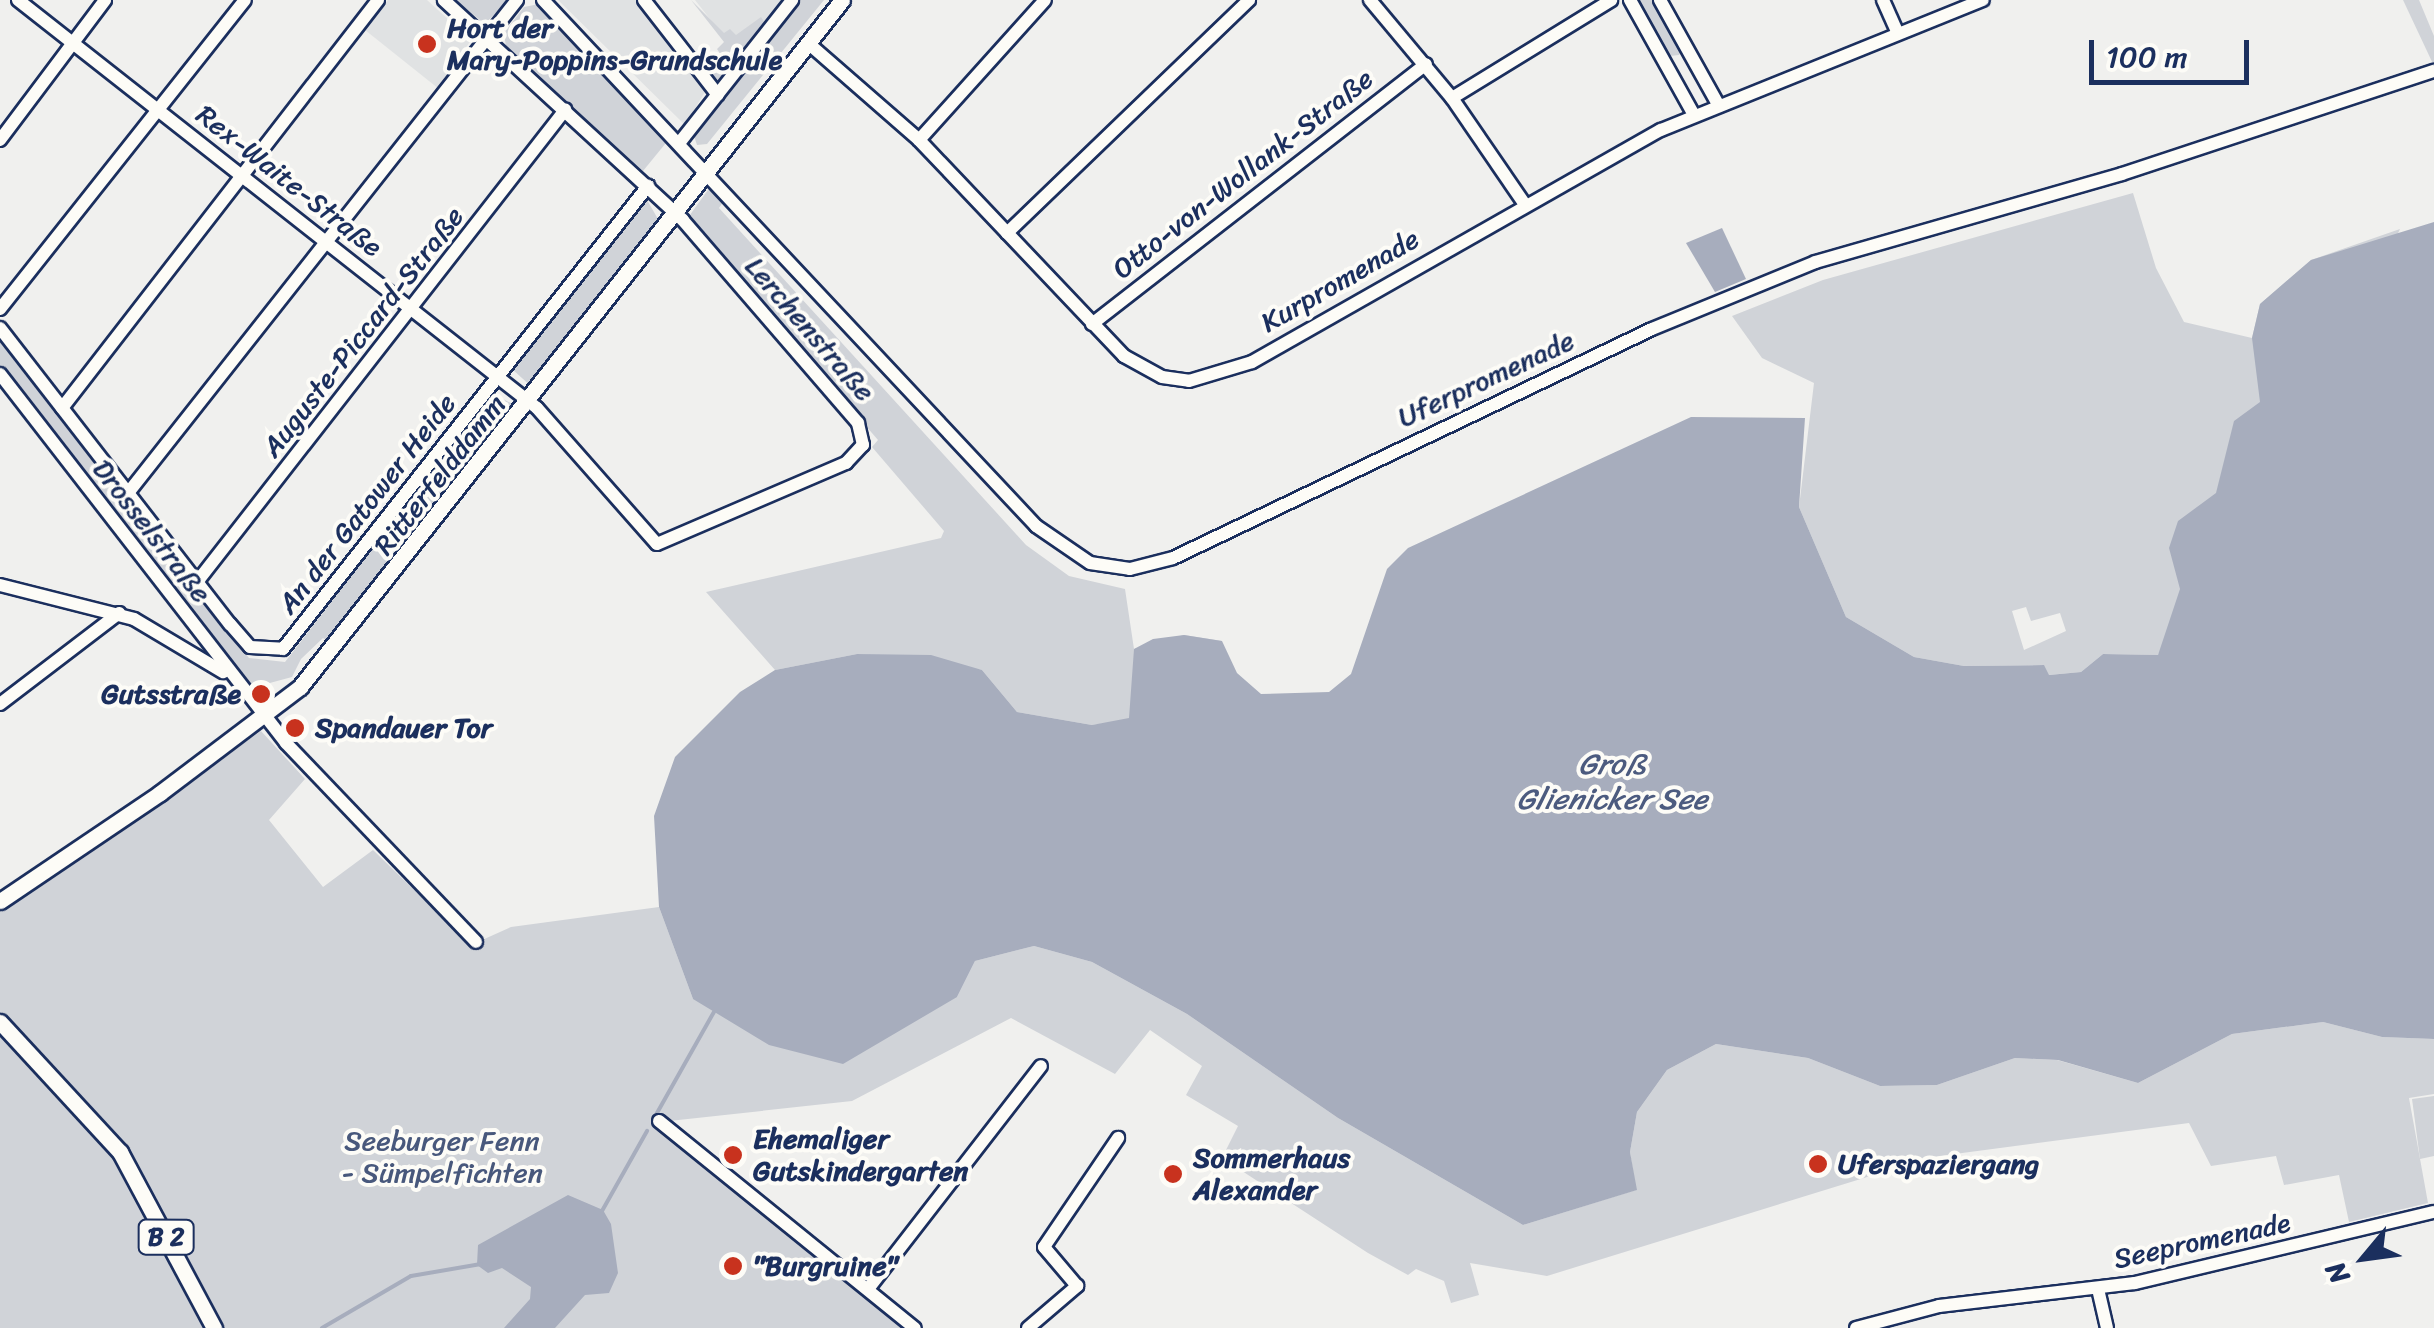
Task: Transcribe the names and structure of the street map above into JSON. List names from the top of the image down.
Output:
{
  "streets": {
    "main road": ["Ritterfelddamm", "B 2"],
    "street": [
      "Otto-von-Wollank-Straße",
      "Rex-Waite-Straße",
      "Kurpromenade",
      "Lerchenstraße",
      "Auguste-Piccard-Straße",
      "Uferpromenade",
      "An der Gatower Heide",
      "Drosselstraße",
      "Seepromenade"
    ]
  },
  "crossings": [
    ["Otto-von-Wollank-Straße", "Kurpromenade"],
    ["Rex-Waite-Straße", "Lerchenstraße"],
    ["Rex-Waite-Straße", "Auguste-Piccard-Straße"],
    ["Rex-Waite-Straße", "Ritterfelddamm"],
    ["Rex-Waite-Straße", "An der Gatower Heide"],
    ["Kurpromenade", "Ritterfelddamm"],
    ["Lerchenstraße", "Ritterfelddamm"],
    ["Auguste-Piccard-Straße", "An der Gatower Heide"],
    ["Uferpromenade", "Ritterfelddamm"],
    ["Ritterfelddamm", "Drosselstraße"]
  ],
  "water": ["Groß Glienicker See"],
  "parks": ["Seeburger Fenn - Sümpelfichten"],
  "places": [
    "Hort der Mary-Poppins-Grundschule",
    "Gutsstraße",
    "Spandauer Tor",
    "Ehemaliger Gutskindergarten",
    "Uferspaziergang",
    "Sommerhaus Alexander",
    "\"Burgruine\""
  ],
  "scale_bar": "100 m",
  "north": "bottom left"
}
